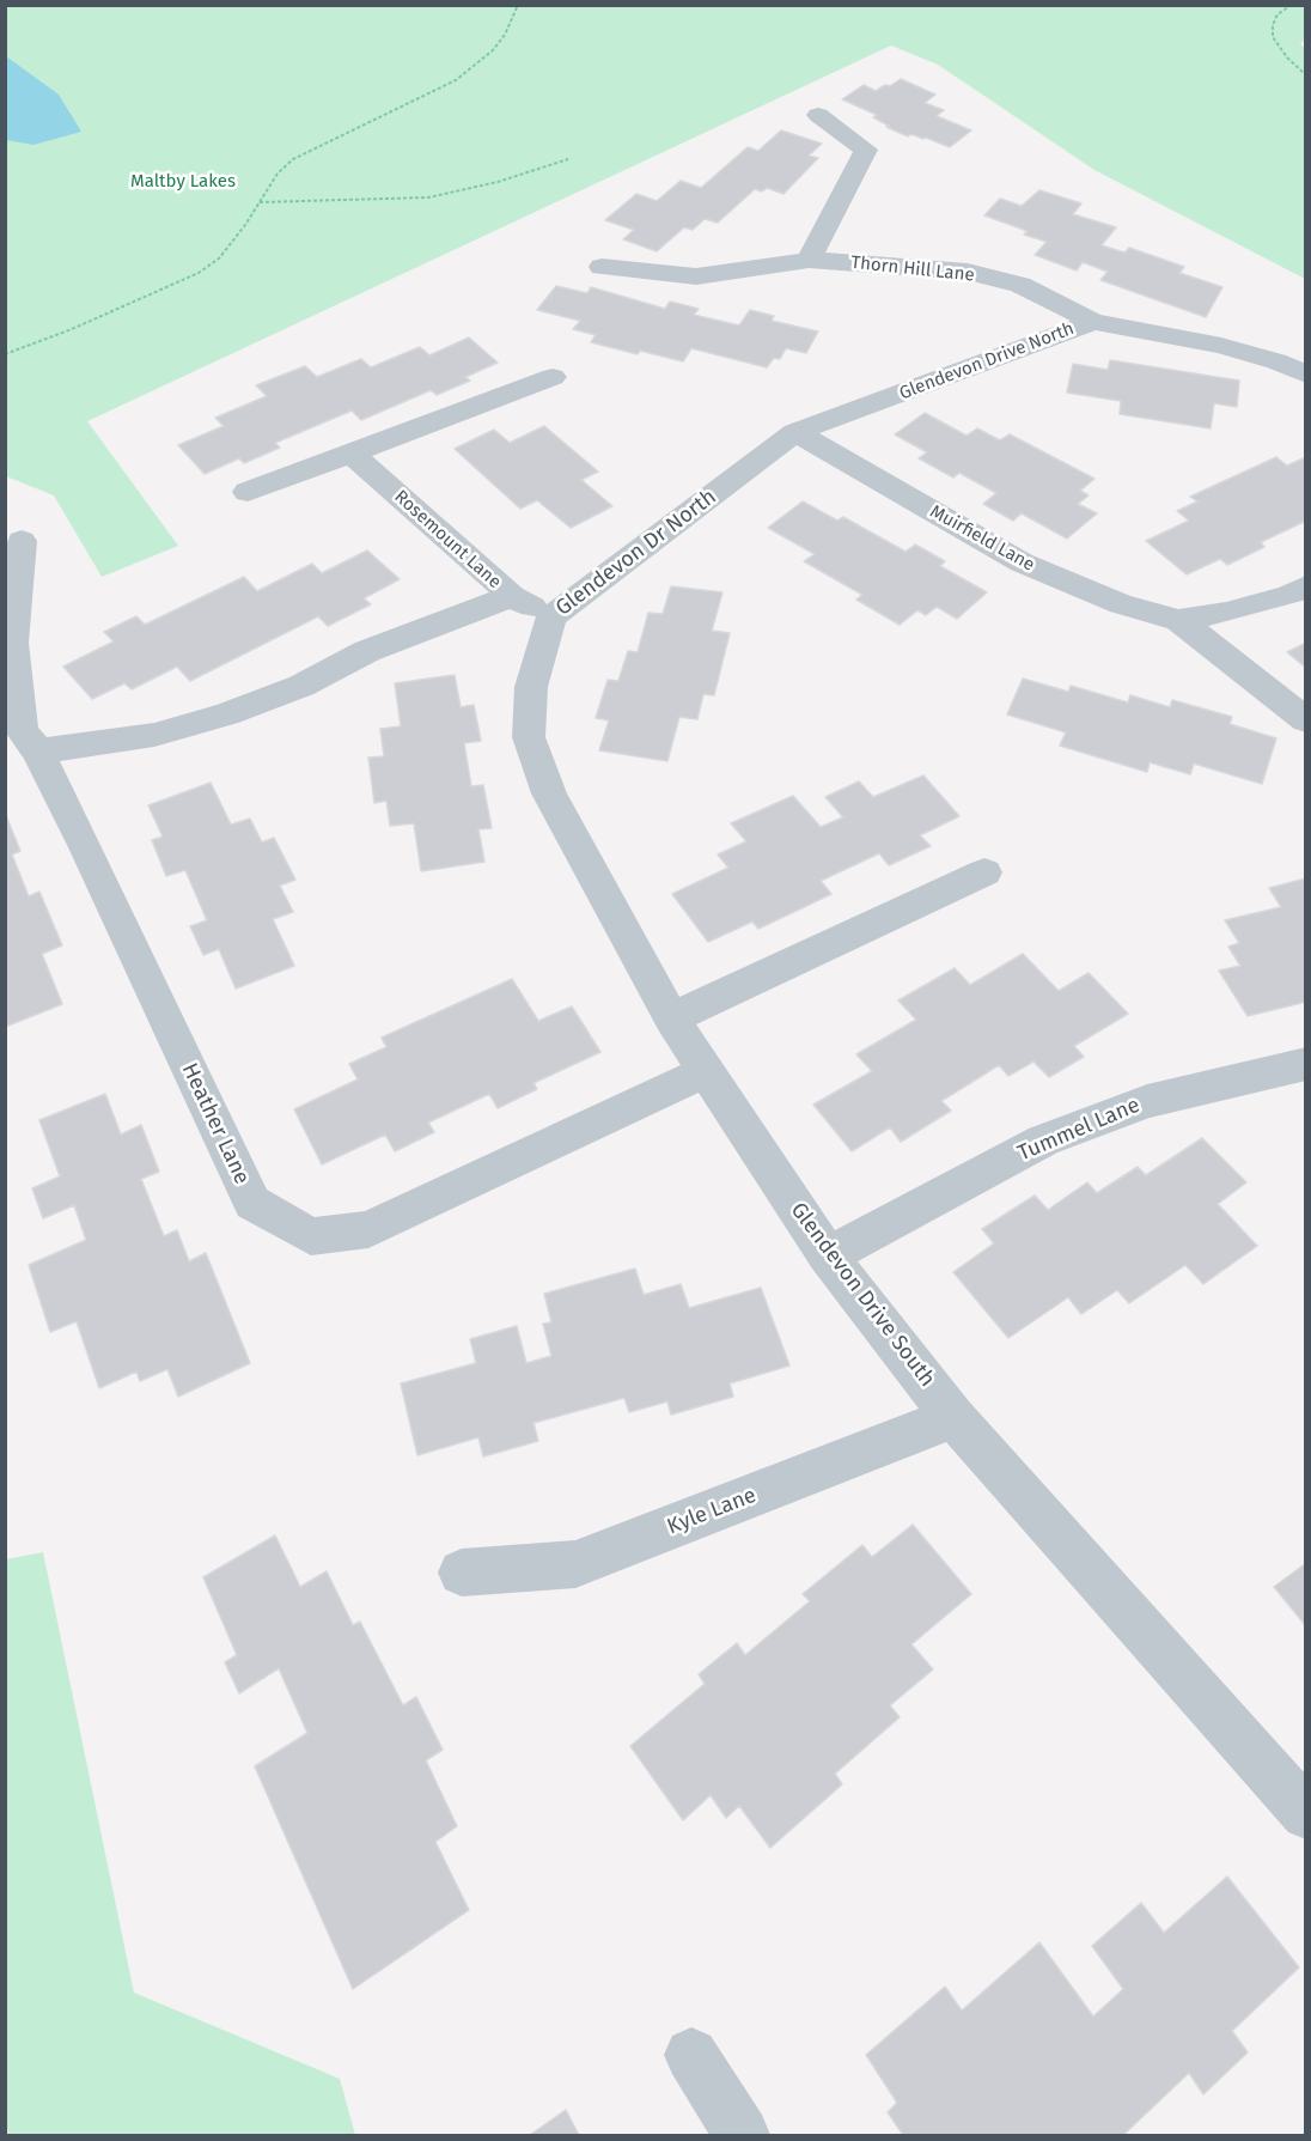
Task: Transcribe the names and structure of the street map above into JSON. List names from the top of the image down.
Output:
{
  "streets": {
    "street": [
      "Thorn Hill Lane",
      "Glendevon Drive North",
      "Muirfield Lane",
      "Rosemount Lane",
      "Glendevon Dr North",
      "Heather Lane",
      "Tummel Lane",
      "Glendevon Drive South",
      "Kyle Lane"
    ]
  },
  "crossings": [
    ["Thorn Hill Lane", "Glendevon Drive North"],
    ["Glendevon Drive North", "Muirfield Lane"],
    ["Glendevon Drive North", "Glendevon Dr North"],
    ["Muirfield Lane", "Glendevon Dr North"],
    ["Rosemount Lane", "Glendevon Dr North"],
    ["Glendevon Dr North", "Glendevon Drive South"],
    ["Heather Lane", "Glendevon Drive South"],
    ["Tummel Lane", "Glendevon Drive South"],
    ["Glendevon Drive South", "Kyle Lane"]
  ],
  "parks": ["Maltby Lakes"]
}
